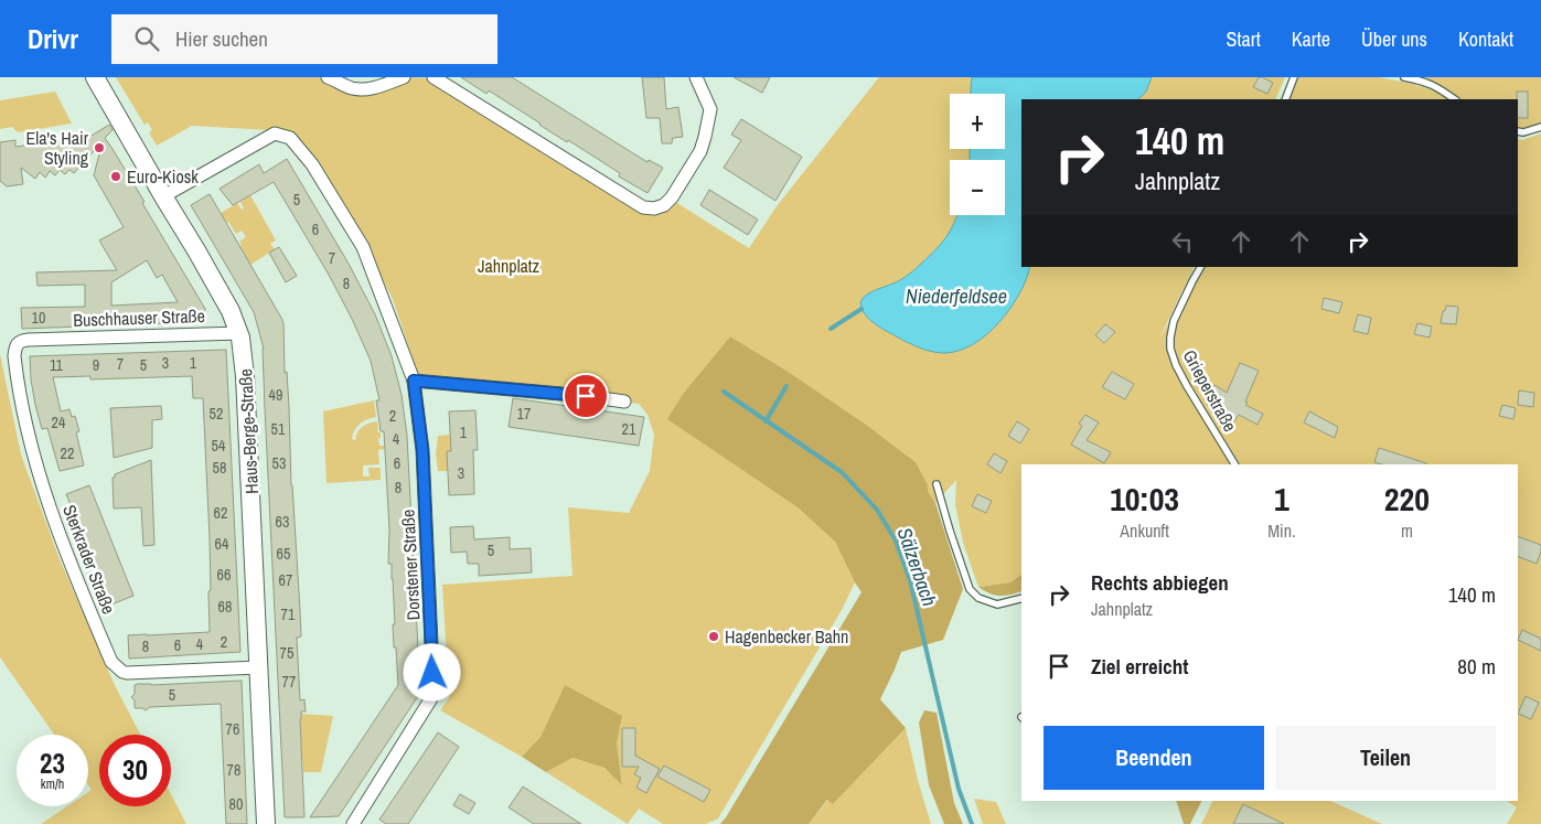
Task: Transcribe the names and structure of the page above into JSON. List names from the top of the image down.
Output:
{
  "streets": {
    "main road": ["Haus-Berge-Straße"],
    "street": ["Buschhauser Straße", "Sterkrader Straße", "Dorstener Straße"],
    "lane": ["Grieperstraße"]
  },
  "crossings": [
    ["Buschhauser Straße", "Haus-Berge-Straße"],
    ["Buschhauser Straße", "Sterkrader Straße"],
    ["Haus-Berge-Straße", "Sterkrader Straße"]
  ],
  "water": ["Niederfeldsee", "Sälzerbach"],
  "parks": ["Jahnplatz"],
  "places": ["Ela's Hair Styling", "Euro-Kiosk", "Hagenbecker Bahn"],
  "house_numbers": [
    "5",
    "6",
    "7",
    "8",
    "10",
    "3",
    "1",
    "7",
    "11",
    "9",
    "5",
    "49",
    "52",
    "17",
    "2",
    "24",
    "51",
    "21",
    "1",
    "4",
    "54",
    "22",
    "53",
    "6",
    "58",
    "3",
    "8",
    "62",
    "63",
    "64",
    "5",
    "65",
    "66",
    "67",
    "68",
    "71",
    "2",
    "4",
    "6",
    "8",
    "75",
    "77",
    "5",
    "76",
    "78",
    "80"
  ],
  "page": {
    "header": "Drivr",
    "search": "Hier suchen",
    "nav": [
      "Start",
      "Karte",
      "Über uns",
      "Kontakt"
    ],
    "map_buttons": ["+", "−"],
    "turn": ["140 m", "Jahnplatz"],
    "eta": [
      "10:03",
      "Ankunft",
      "1",
      "Min.",
      "220",
      "m"
    ],
    "list": [
      {
        "name": "Rechts abbiegen",
        "note": "Jahnplatz",
        "value": "140 m"
      },
      {
        "name": "Ziel erreicht",
        "value": "80 m"
      }
    ],
    "buttons": ["Beenden", "Teilen"],
    "speed": "23 km/h",
    "limit": "30"
  }
}
